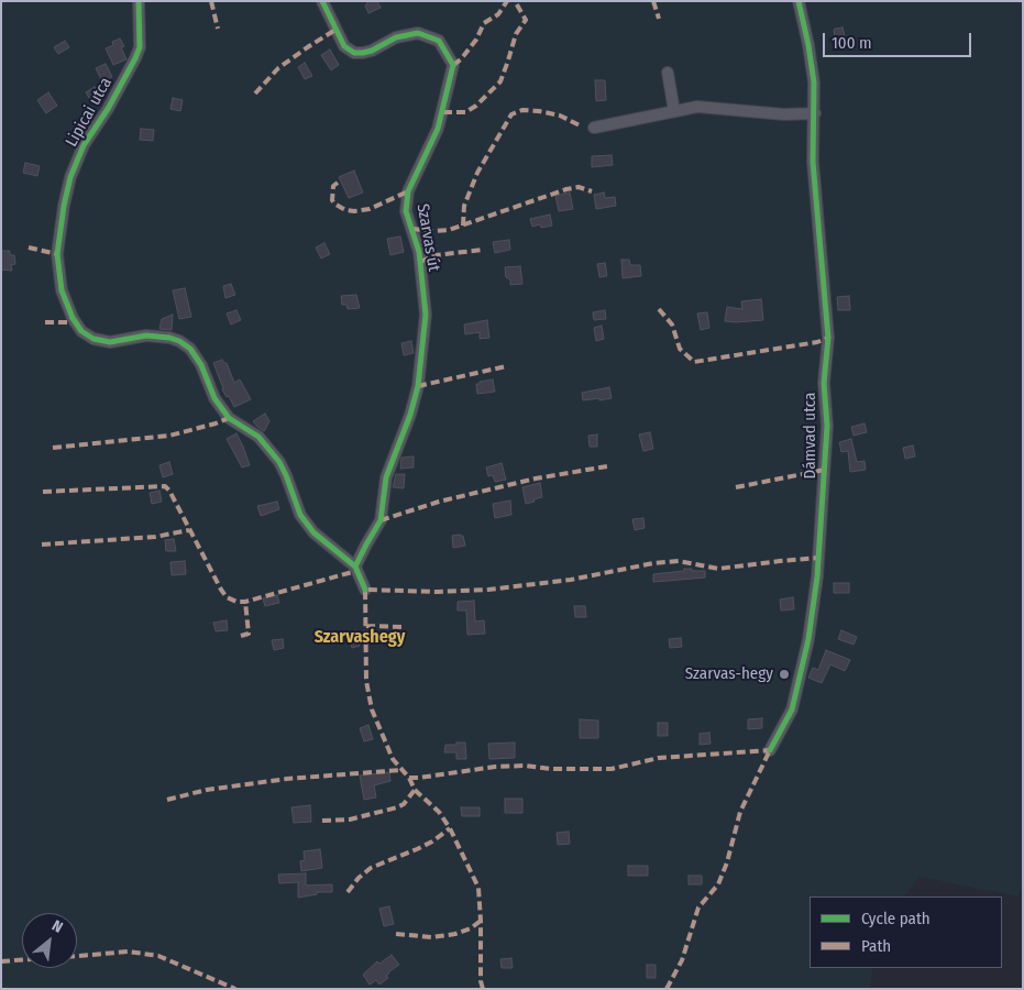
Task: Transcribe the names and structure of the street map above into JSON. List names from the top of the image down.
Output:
{
  "streets": {
    "street": ["Lipicai utca", "Szarvas út", "Dámvad utca"]
  },
  "crossings": [
    ["Lipicai utca", "Szarvas út"]
  ],
  "districts": ["Szarvashegy"],
  "places": ["Szarvas-hegy"],
  "legend": ["Cycle path", "Path"],
  "scale_bar": "100 m",
  "north": "top right"
}
